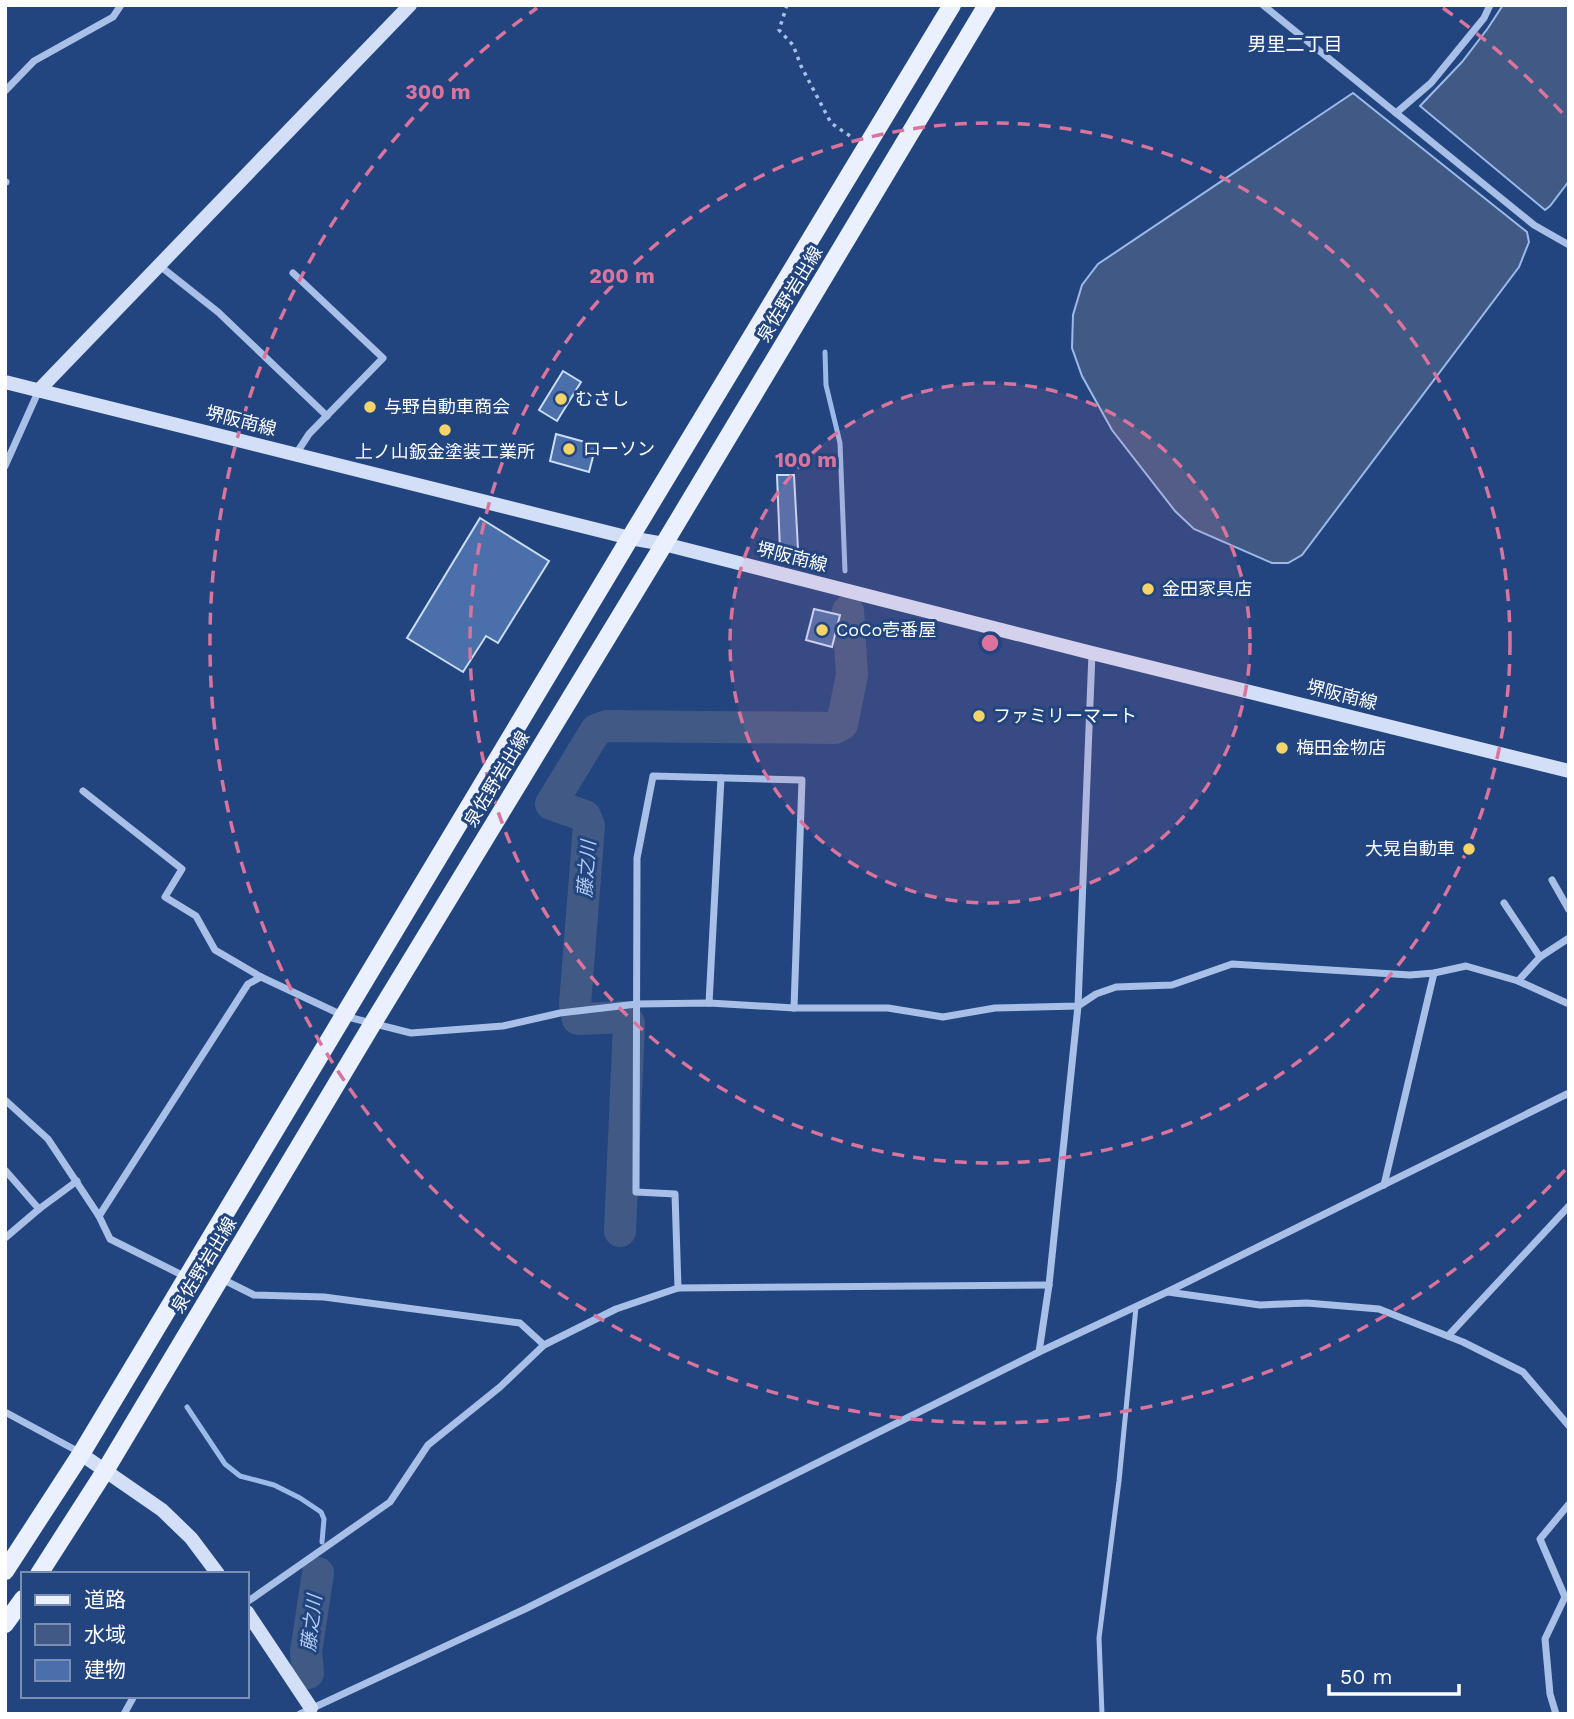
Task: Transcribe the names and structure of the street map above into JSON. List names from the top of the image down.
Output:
{
  "streets": {
    "main road": ["泉佐野岩出線", "堺阪南線"]
  },
  "crossings": [
    ["泉佐野岩出線", "堺阪南線"]
  ],
  "districts": ["男里二丁目"],
  "water": ["藤之川"],
  "places": [
    "むさし",
    "与野自動車商会",
    "上ノ山鈑金塗装工業所",
    "ローソン",
    "金田家具店",
    "CoCo壱番屋",
    "ファミリーマート",
    "梅田金物店",
    "大晃自動車"
  ],
  "legend": ["道路", "水域", "建物"],
  "scale_bar": "50 m",
  "rings": ["300 m", "200 m", "100 m"]
}
